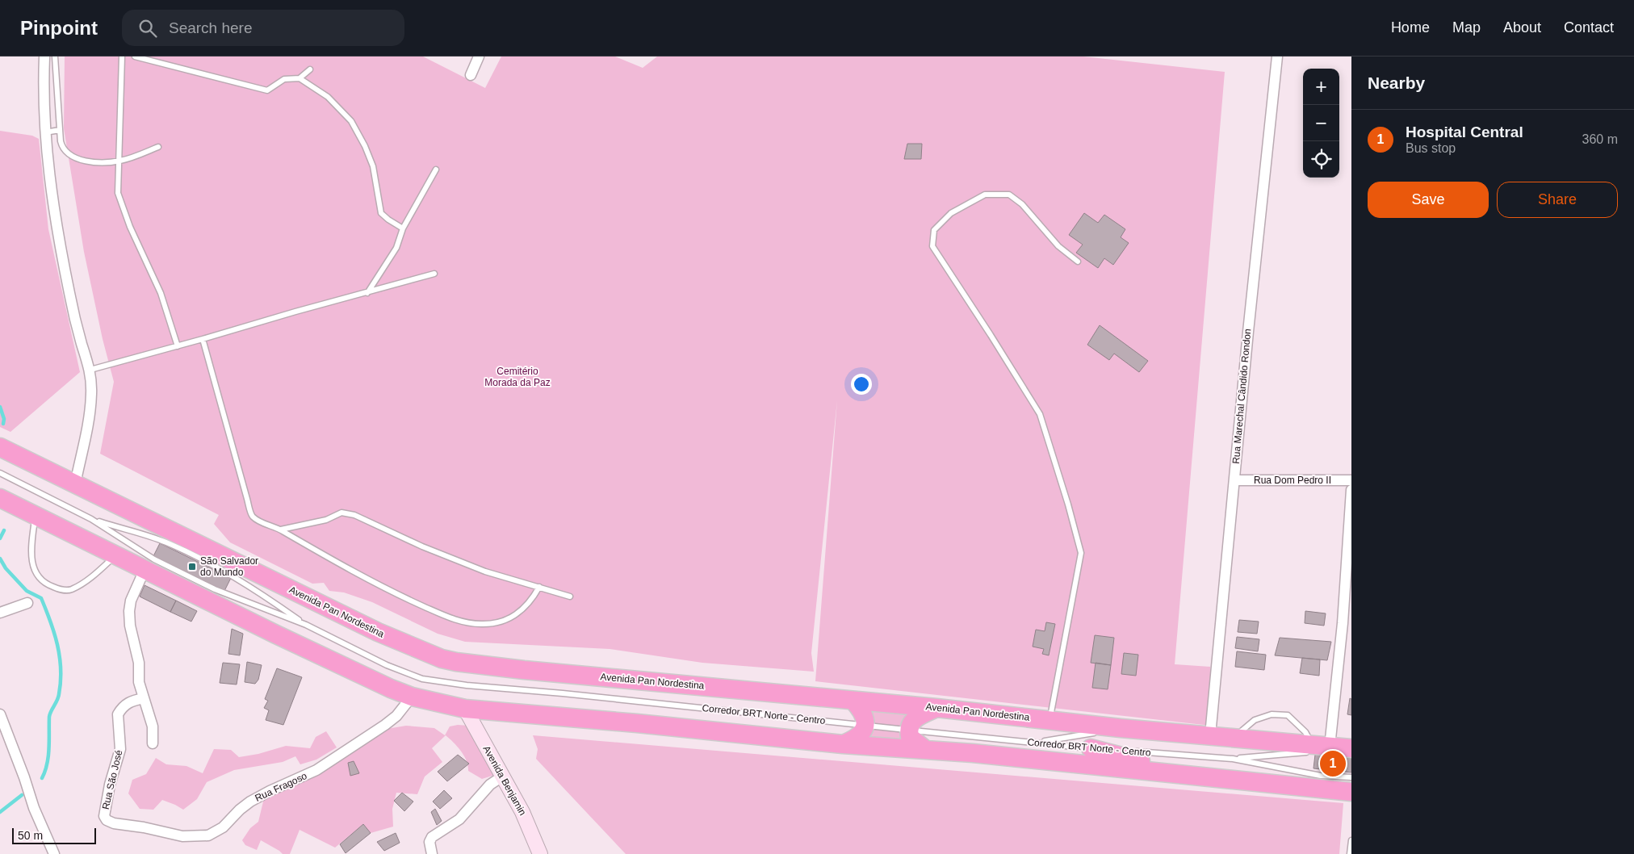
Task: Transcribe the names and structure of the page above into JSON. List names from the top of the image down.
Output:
{
  "streets": {
    "highway": ["Avenida Pan Nordestina"],
    "street": [
      "Rua Marechal Cândido Rondon",
      "Rua Dom Pedro II",
      "Rua São José",
      "Avenida Benjamin",
      "Rua Fragoso"
    ],
    "lane": ["Corredor BRT Norte - Centro"]
  },
  "crossings": [
    ["Rua Marechal Cândido Rondon", "Rua Dom Pedro II"],
    ["Rua Marechal Cândido Rondon", "Avenida Pan Nordestina"],
    ["Avenida Pan Nordestina", "Corredor BRT Norte - Centro"],
    ["Rua São José", "Rua Fragoso"]
  ],
  "parks": ["Cemitério Morada da Paz"],
  "places": {
    "transit": ["São Salvador do Mundo"]
  },
  "scale_bar": "50 m",
  "page": {
    "header": "Pinpoint",
    "search": "Search here",
    "nav": [
      "Home",
      "Map",
      "About",
      "Contact"
    ],
    "heading": "Nearby",
    "map_buttons": ["+", "−"],
    "list": [
      {
        "mark": "1",
        "name": "Hospital Central",
        "note": "Bus stop",
        "value": "360 m"
      }
    ],
    "buttons": ["Save", "Share"],
    "pins": "1",
    "scale": "50 m"
  }
}
